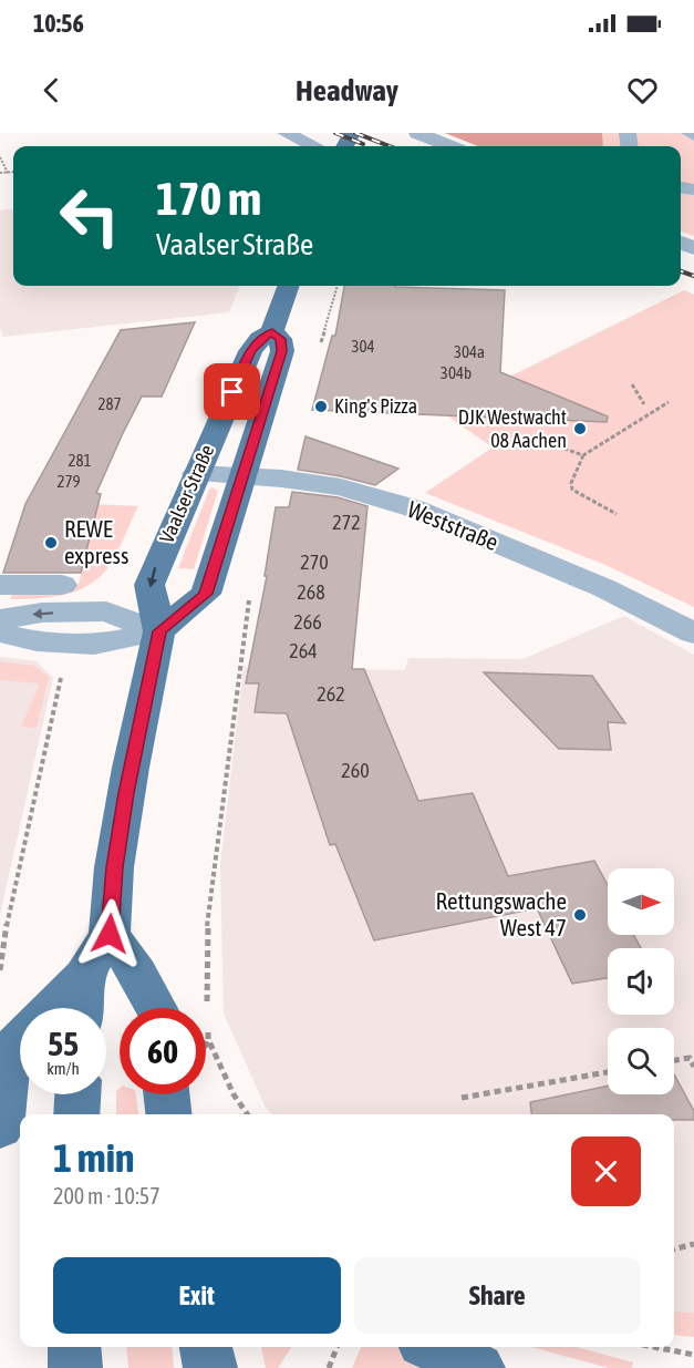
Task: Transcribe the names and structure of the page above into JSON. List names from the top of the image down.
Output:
{
  "streets": {
    "main road": ["Vaalser Straße"],
    "street": ["Weststraße"]
  },
  "crossings": [
    ["Vaalser Straße", "Weststraße"]
  ],
  "places": [
    "King's Pizza",
    "DJK Westwacht 08 Aachen",
    "REWE express",
    "Rettungswache West 47"
  ],
  "house_numbers": [
    "304",
    "304a",
    "304b",
    "287",
    "281",
    "279",
    "272",
    "270",
    "268",
    "266",
    "264",
    "262",
    "260"
  ],
  "north": "right",
  "page": {
    "status": "10:56",
    "header": "Headway",
    "turn": ["170 m", "Vaalser Straße"],
    "speed": "55 km/h",
    "limit": "60",
    "heading": ["1 min", "200 m · 10:57"],
    "buttons": ["Exit", "Share"]
  }
}
